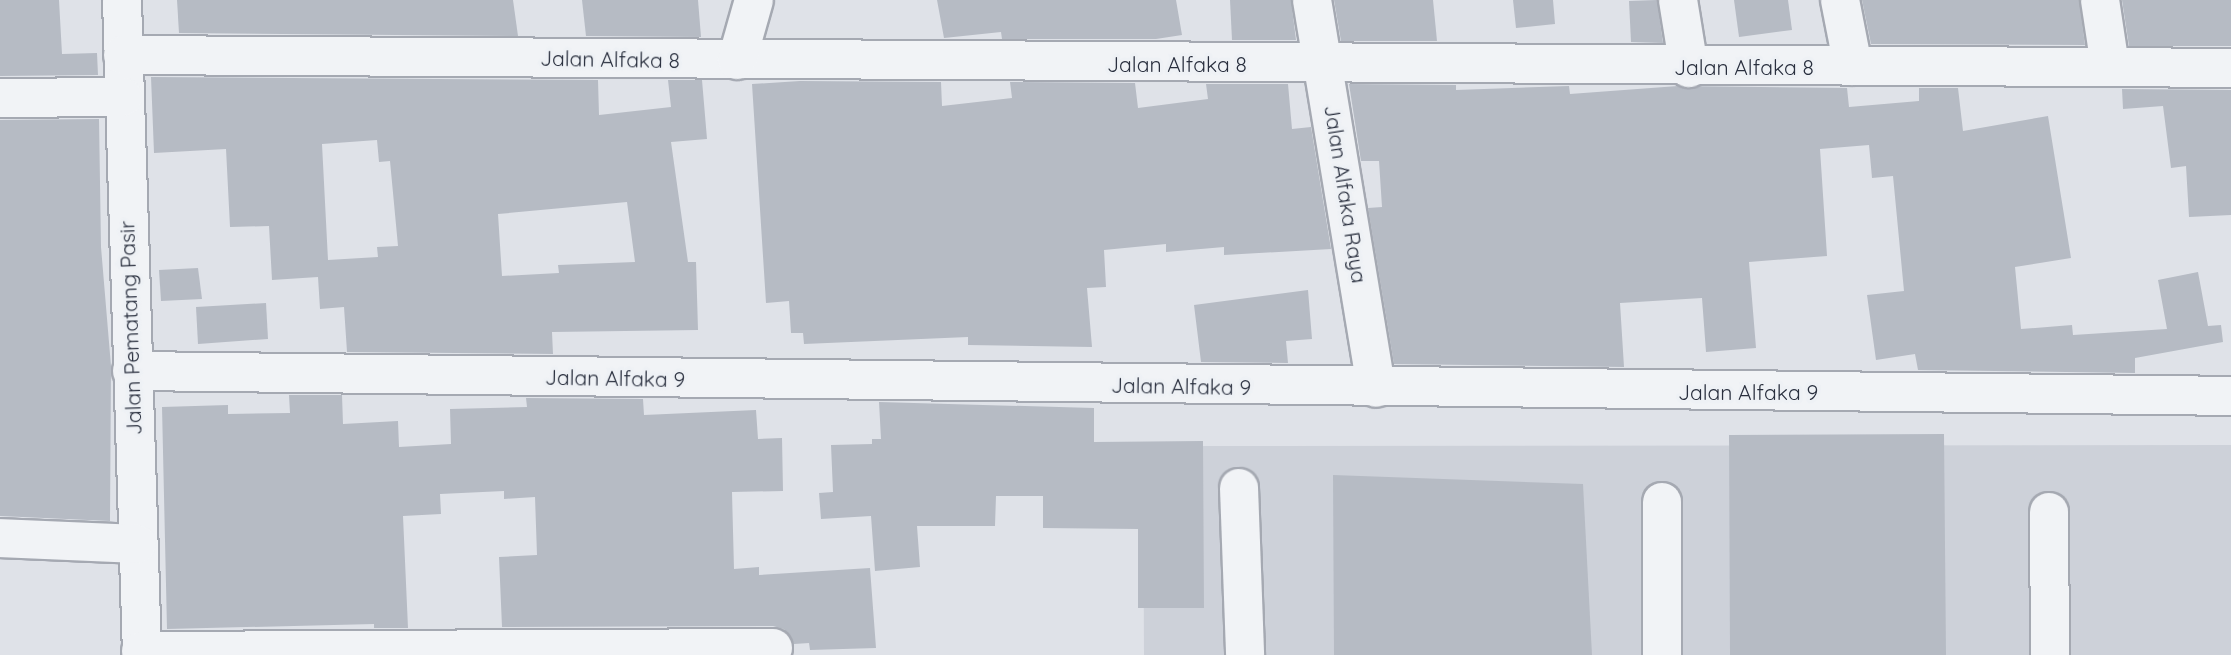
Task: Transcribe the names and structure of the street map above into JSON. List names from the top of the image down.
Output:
{
  "streets": {
    "street": [
      "Jalan Alfaka 8",
      "Jalan Alfaka Raya",
      "Jalan Pematang Pasir",
      "Jalan Alfaka 9"
    ]
  },
  "crossings": [
    ["Jalan Alfaka 8", "Jalan Alfaka Raya"],
    ["Jalan Alfaka 8", "Jalan Pematang Pasir"],
    ["Jalan Alfaka Raya", "Jalan Alfaka 9"],
    ["Jalan Pematang Pasir", "Jalan Alfaka 9"]
  ]
}
